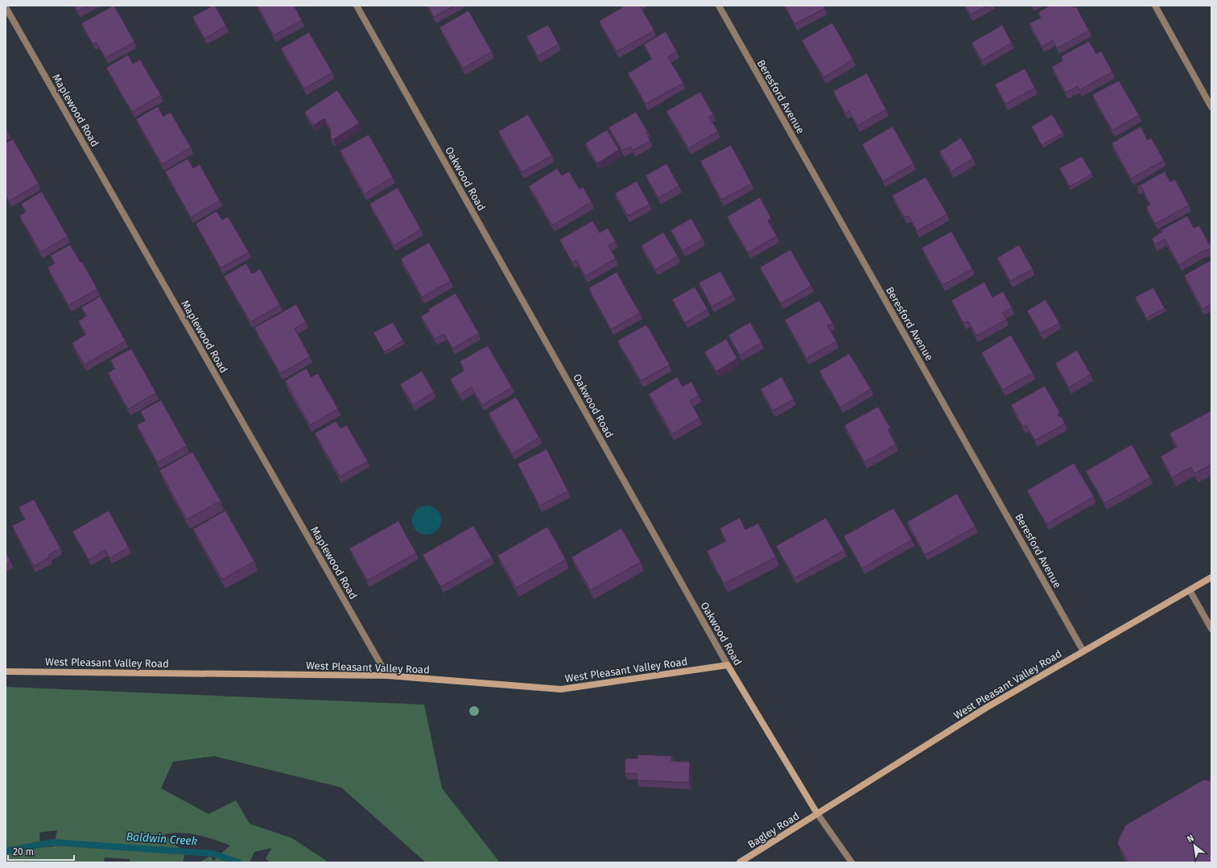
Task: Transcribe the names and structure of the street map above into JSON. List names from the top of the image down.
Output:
{
  "streets": {
    "street": [
      "Beresford Avenue",
      "Maplewood Road",
      "Oakwood Road",
      "West Pleasant Valley Road",
      "Bagley Road"
    ]
  },
  "crossings": [
    ["Beresford Avenue", "West Pleasant Valley Road"],
    ["Maplewood Road", "West Pleasant Valley Road"],
    ["Oakwood Road", "West Pleasant Valley Road"],
    ["Oakwood Road", "Bagley Road"],
    ["West Pleasant Valley Road", "Bagley Road"]
  ],
  "water": ["Baldwin Creek"],
  "scale_bar": "20 m",
  "north": "top left"
}
